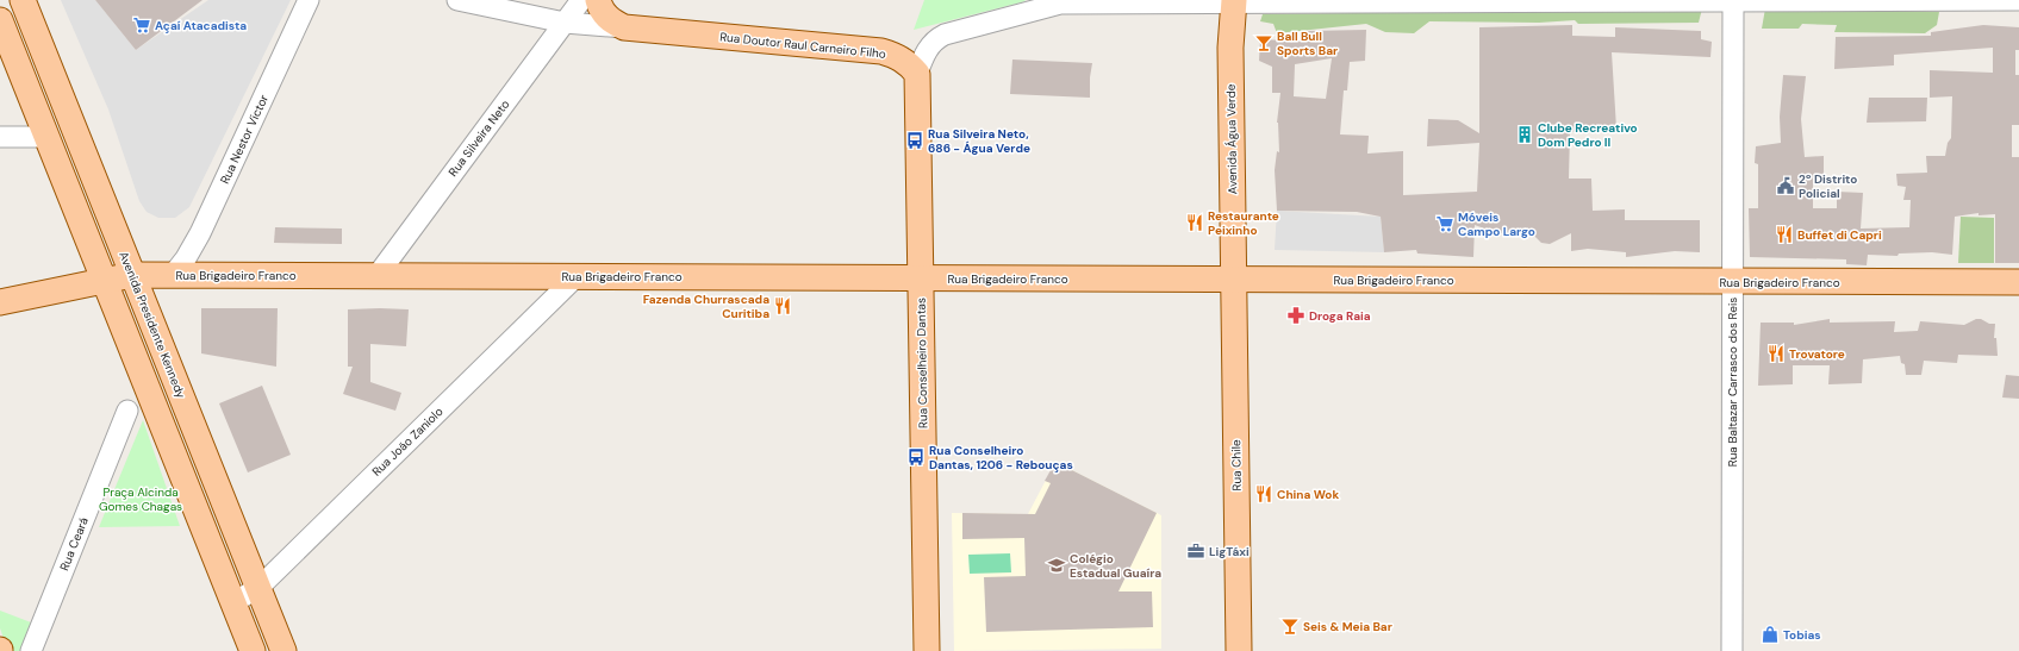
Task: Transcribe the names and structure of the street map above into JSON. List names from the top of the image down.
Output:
{
  "streets": {
    "main road": [
      "Rua Doutor Raul Carneiro Filho",
      "Avenida Água Verde",
      "Rua Brigadeiro Franco",
      "Avenida Presidente Kennedy",
      "Rua Conselheiro Dantas",
      "Rua Chile"
    ],
    "street": [
      "Rua Silveira Neto",
      "Rua Nestor Victor",
      "Rua Baltazar Carrasco dos Reis",
      "Rua João Zaniolo",
      "Rua Ceará"
    ]
  },
  "crossings": [
    ["Rua Doutor Raul Carneiro Filho", "Rua Silveira Neto"],
    ["Rua Doutor Raul Carneiro Filho", "Rua Conselheiro Dantas"],
    ["Rua Silveira Neto", "Rua Brigadeiro Franco"],
    ["Rua Nestor Victor", "Rua Brigadeiro Franco"],
    ["Avenida Água Verde", "Rua Brigadeiro Franco"],
    ["Avenida Água Verde", "Rua Chile"],
    ["Rua Brigadeiro Franco", "Avenida Presidente Kennedy"],
    ["Rua Brigadeiro Franco", "Rua Conselheiro Dantas"],
    ["Rua Brigadeiro Franco", "Rua Baltazar Carrasco dos Reis"],
    ["Rua Brigadeiro Franco", "Rua João Zaniolo"],
    ["Rua Brigadeiro Franco", "Rua Chile"],
    ["Avenida Presidente Kennedy", "Rua João Zaniolo"]
  ],
  "parks": ["Praça Alcinda Gomes Chagas"],
  "places": {
    "supermarket": ["Açaí Atacadista", "Móveis Campo Largo"],
    "bar": ["Ball Bull Sports Bar", "Seis & Meia Bar"],
    "building": ["Clube Recreativo Dom Pedro II"],
    "bus stop": ["Rua Silveira Neto, 686 - Água Verde", "Rua Conselheiro Dantas, 1206 - Rebouças"],
    "public building": ["2º Distrito Policial"],
    "restaurant": [
      "Restaurante Peixinho",
      "Buffet di Capri",
      "Fazenda Churrascada Curitiba",
      "Trovatore",
      "China Wok"
    ],
    "pharmacy": ["Droga Raia"],
    "office": ["LigTáxi"],
    "school or university": ["Colégio Estadual Guaíra"],
    "shop": ["Tobias"]
  }
}
